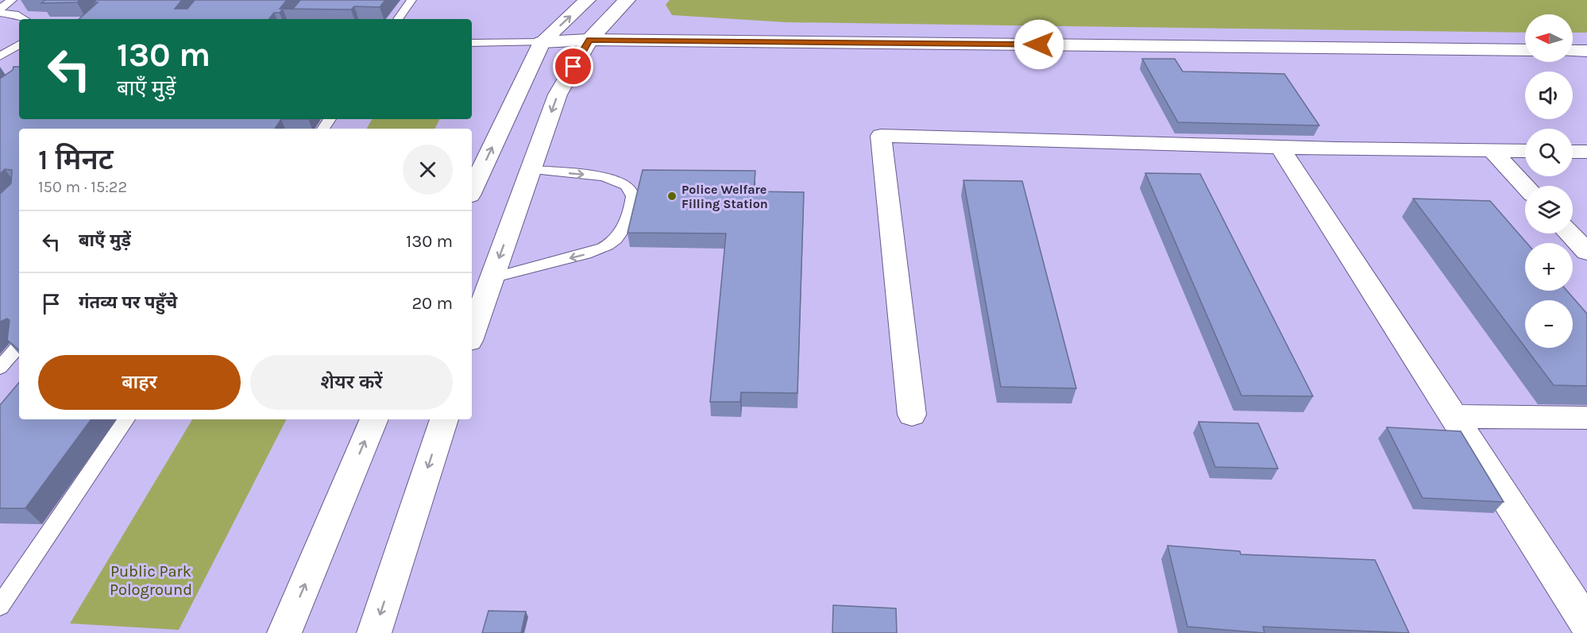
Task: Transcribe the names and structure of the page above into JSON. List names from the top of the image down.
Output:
{
  "parks": ["Public Park Pologround"],
  "places": ["Police Welfare Filling Station"],
  "north": "left",
  "page": {
    "map_buttons": ["+", "−"],
    "turn": ["130 m", "बाएँ मुड़ें"],
    "heading": ["1 मिनट", "150 m · 15:22"],
    "list": [
      {
        "name": "बाएँ मुड़ें",
        "value": "130 m"
      },
      {
        "name": "गंतव्य पर पहुँचे",
        "value": "20 m"
      }
    ],
    "buttons": ["बाहर", "शेयर करें"]
  }
}
